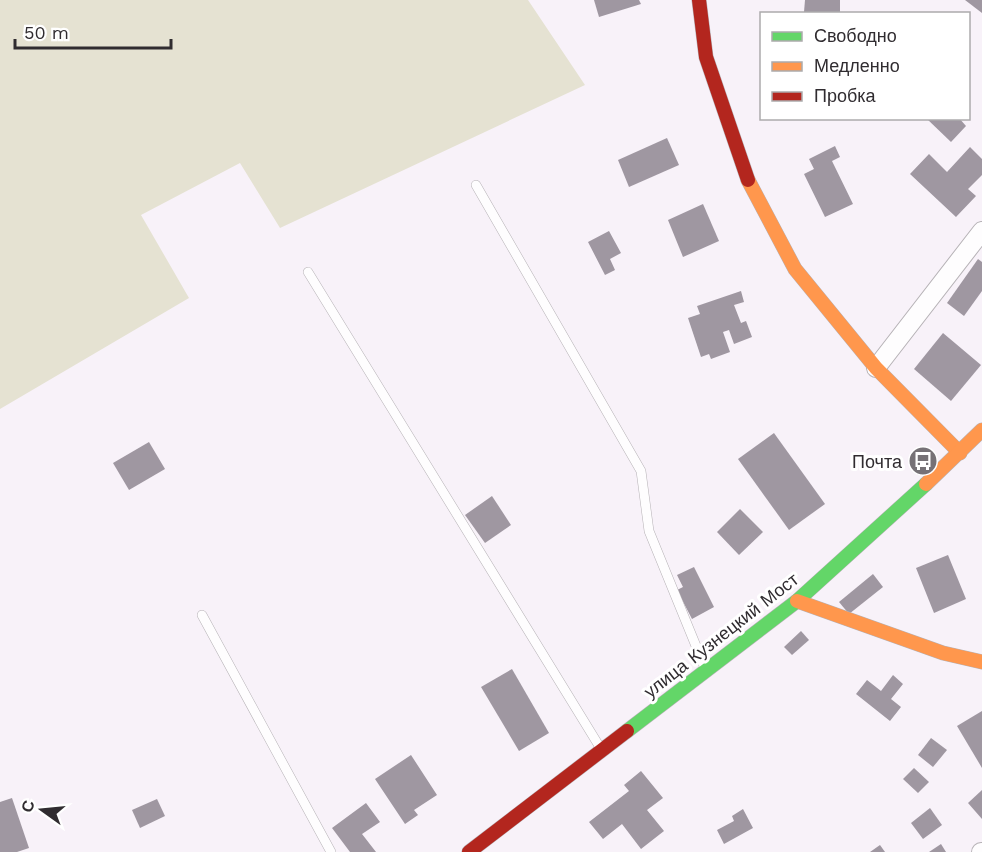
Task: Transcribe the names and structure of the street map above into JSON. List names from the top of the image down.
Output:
{
  "streets": {
    "street": ["улица Кузнецкий Мост"]
  },
  "places": {
    "bus stop": ["Почта"]
  },
  "legend": ["Свободно", "Медленно", "Пробка"],
  "scale_bar": "50 m",
  "north": "left"
}
